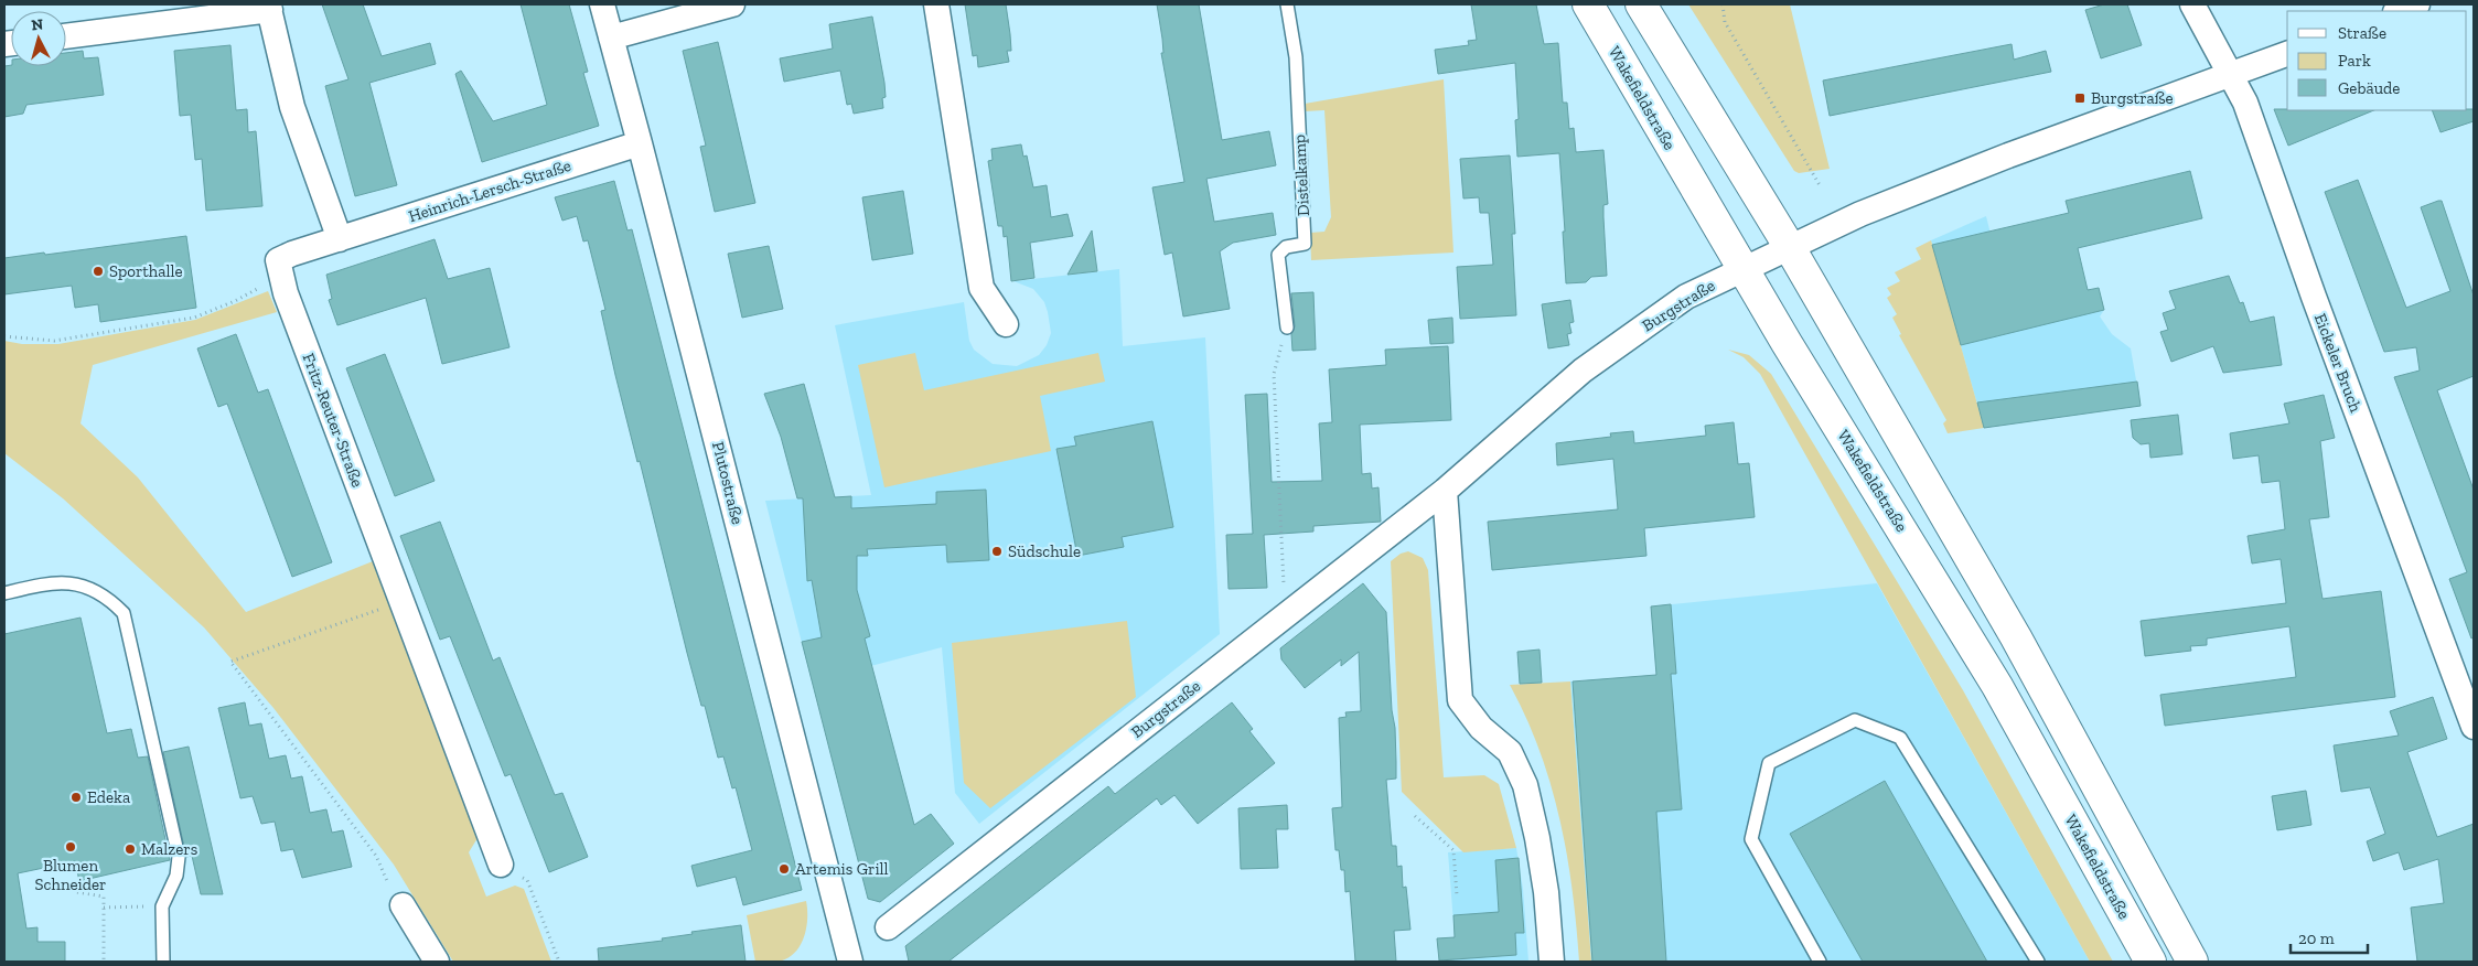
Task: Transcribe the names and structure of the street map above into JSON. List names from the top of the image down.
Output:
{
  "streets": {
    "main road": ["Wakefieldstraße"],
    "street": [
      "Heinrich-Lersch-Straße",
      "Burgstraße",
      "Eickeler Bruch",
      "Fritz-Reuter-Straße",
      "Plutostraße"
    ],
    "lane": ["Distelkamp"]
  },
  "crossings": [
    ["Wakefieldstraße", "Burgstraße"],
    ["Heinrich-Lersch-Straße", "Plutostraße"],
    ["Burgstraße", "Eickeler Bruch"]
  ],
  "places": {
    "transit": ["Burgstraße"],
    "other": [
      "Sporthalle",
      "Südschule",
      "Edeka",
      "Blumen Schneider",
      "Malzers",
      "Artemis Grill"
    ]
  },
  "legend": ["Straße", "Park", "Gebäude"],
  "scale_bar": "20 m",
  "north": "top"
}
